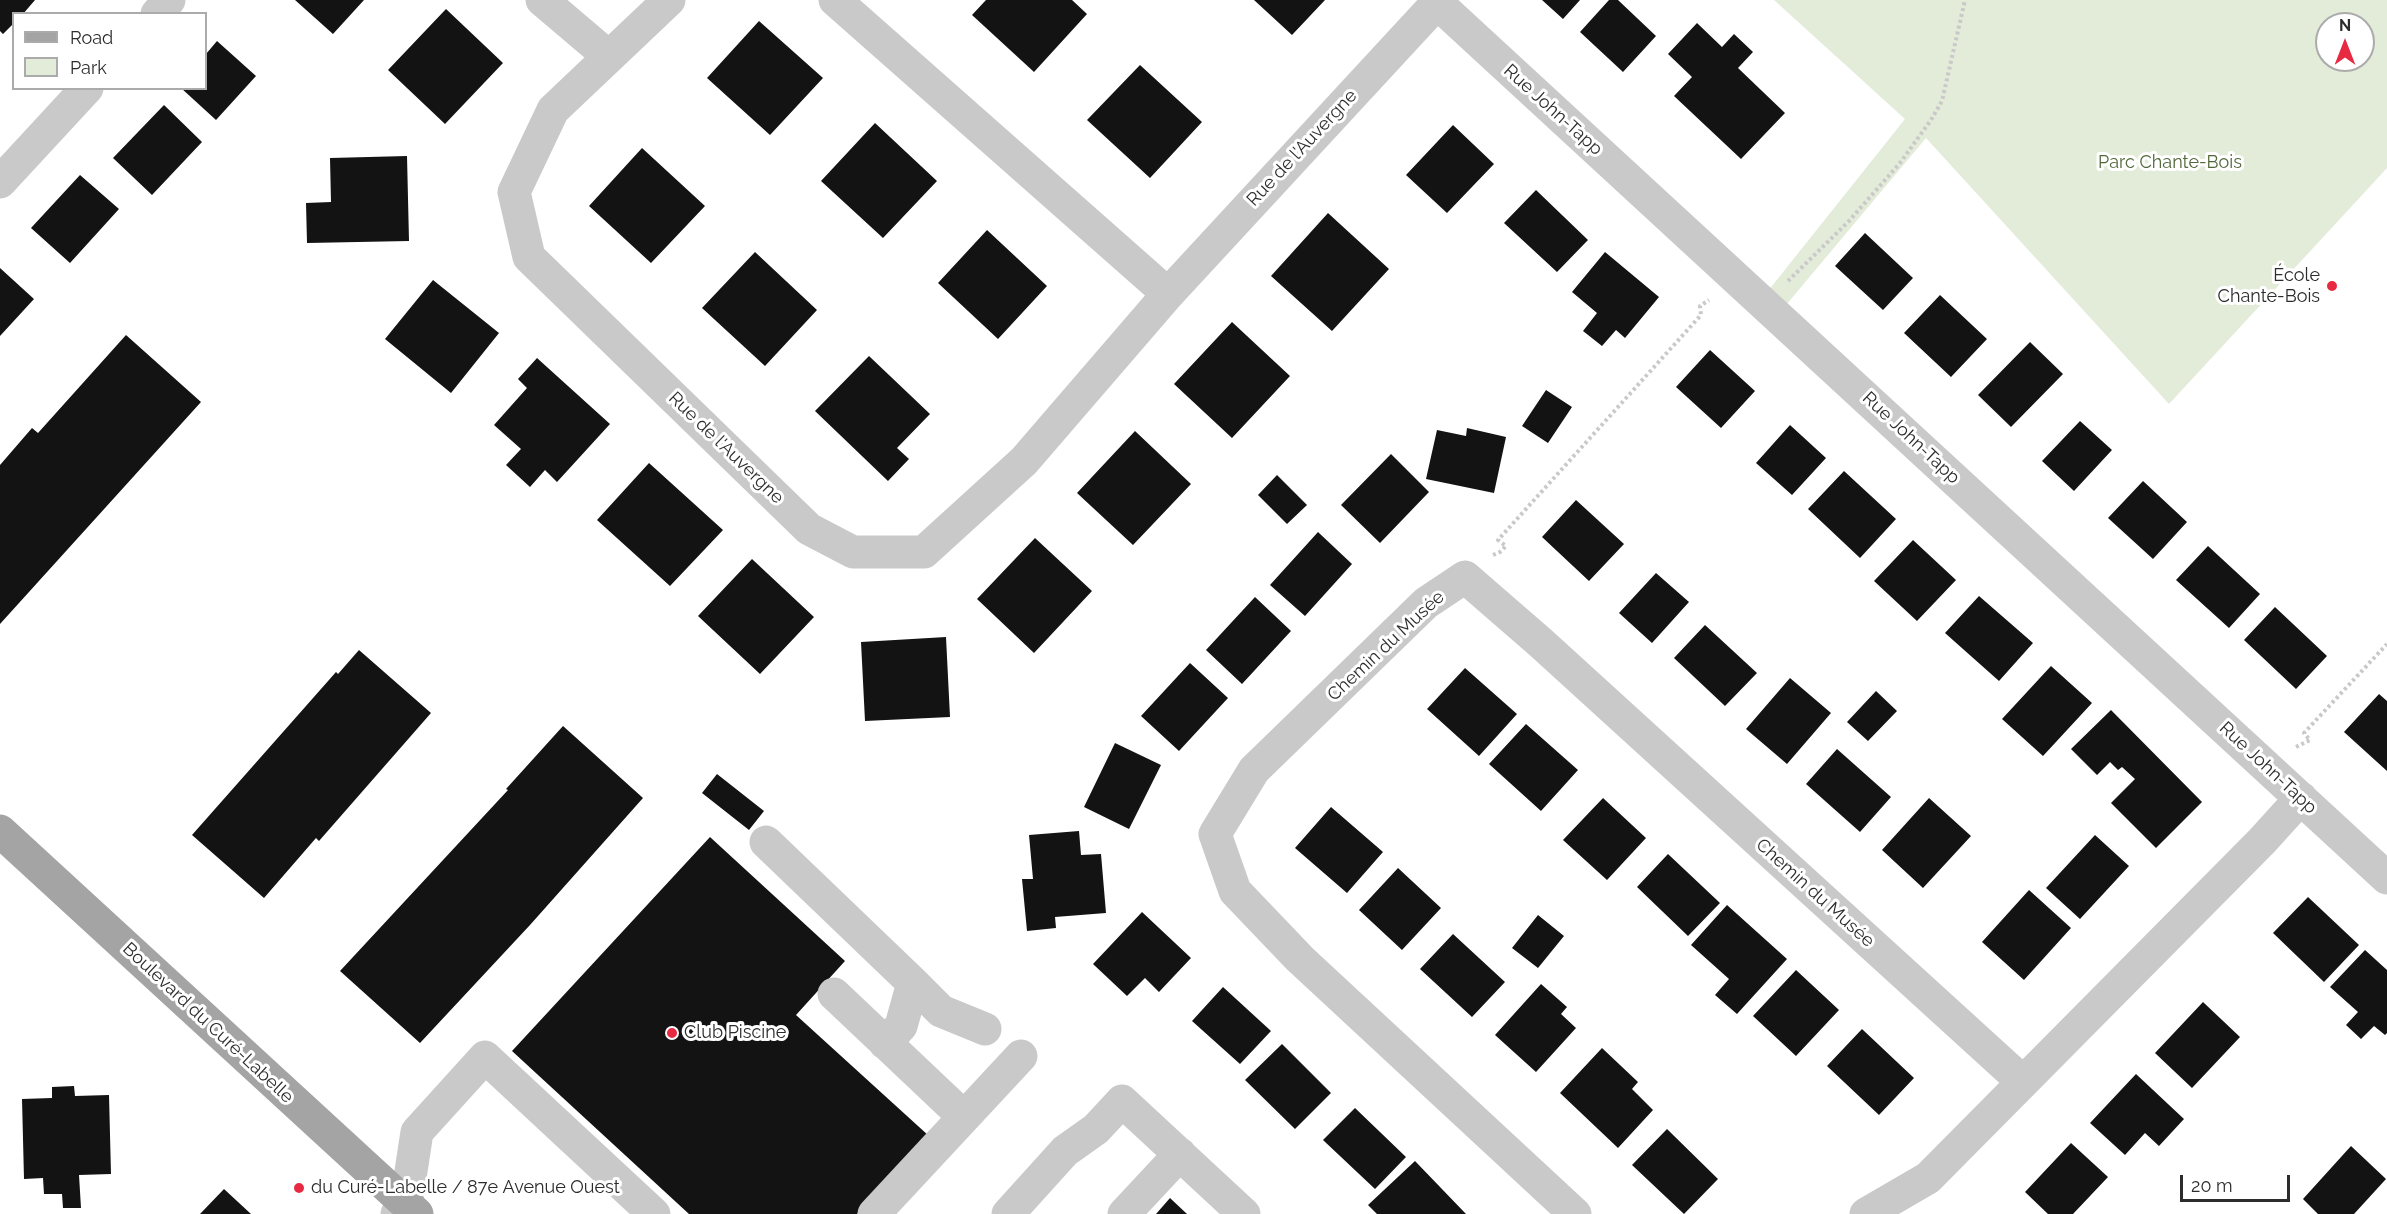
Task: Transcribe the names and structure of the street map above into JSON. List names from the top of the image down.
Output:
{
  "streets": {
    "main road": ["Boulevard du Curé-Labelle"],
    "street": ["Rue John-Tapp", "Rue de l'Auvergne", "Chemin du Musée"]
  },
  "crossings": [
    ["Rue John-Tapp", "Rue de l'Auvergne"]
  ],
  "parks": ["Parc Chante-Bois"],
  "places": ["École Chante-Bois", "Club Piscine", "du Curé-Labelle / 87e Avenue Ouest"],
  "legend": ["Road", "Park"],
  "scale_bar": "20 m",
  "north": "top"
}
